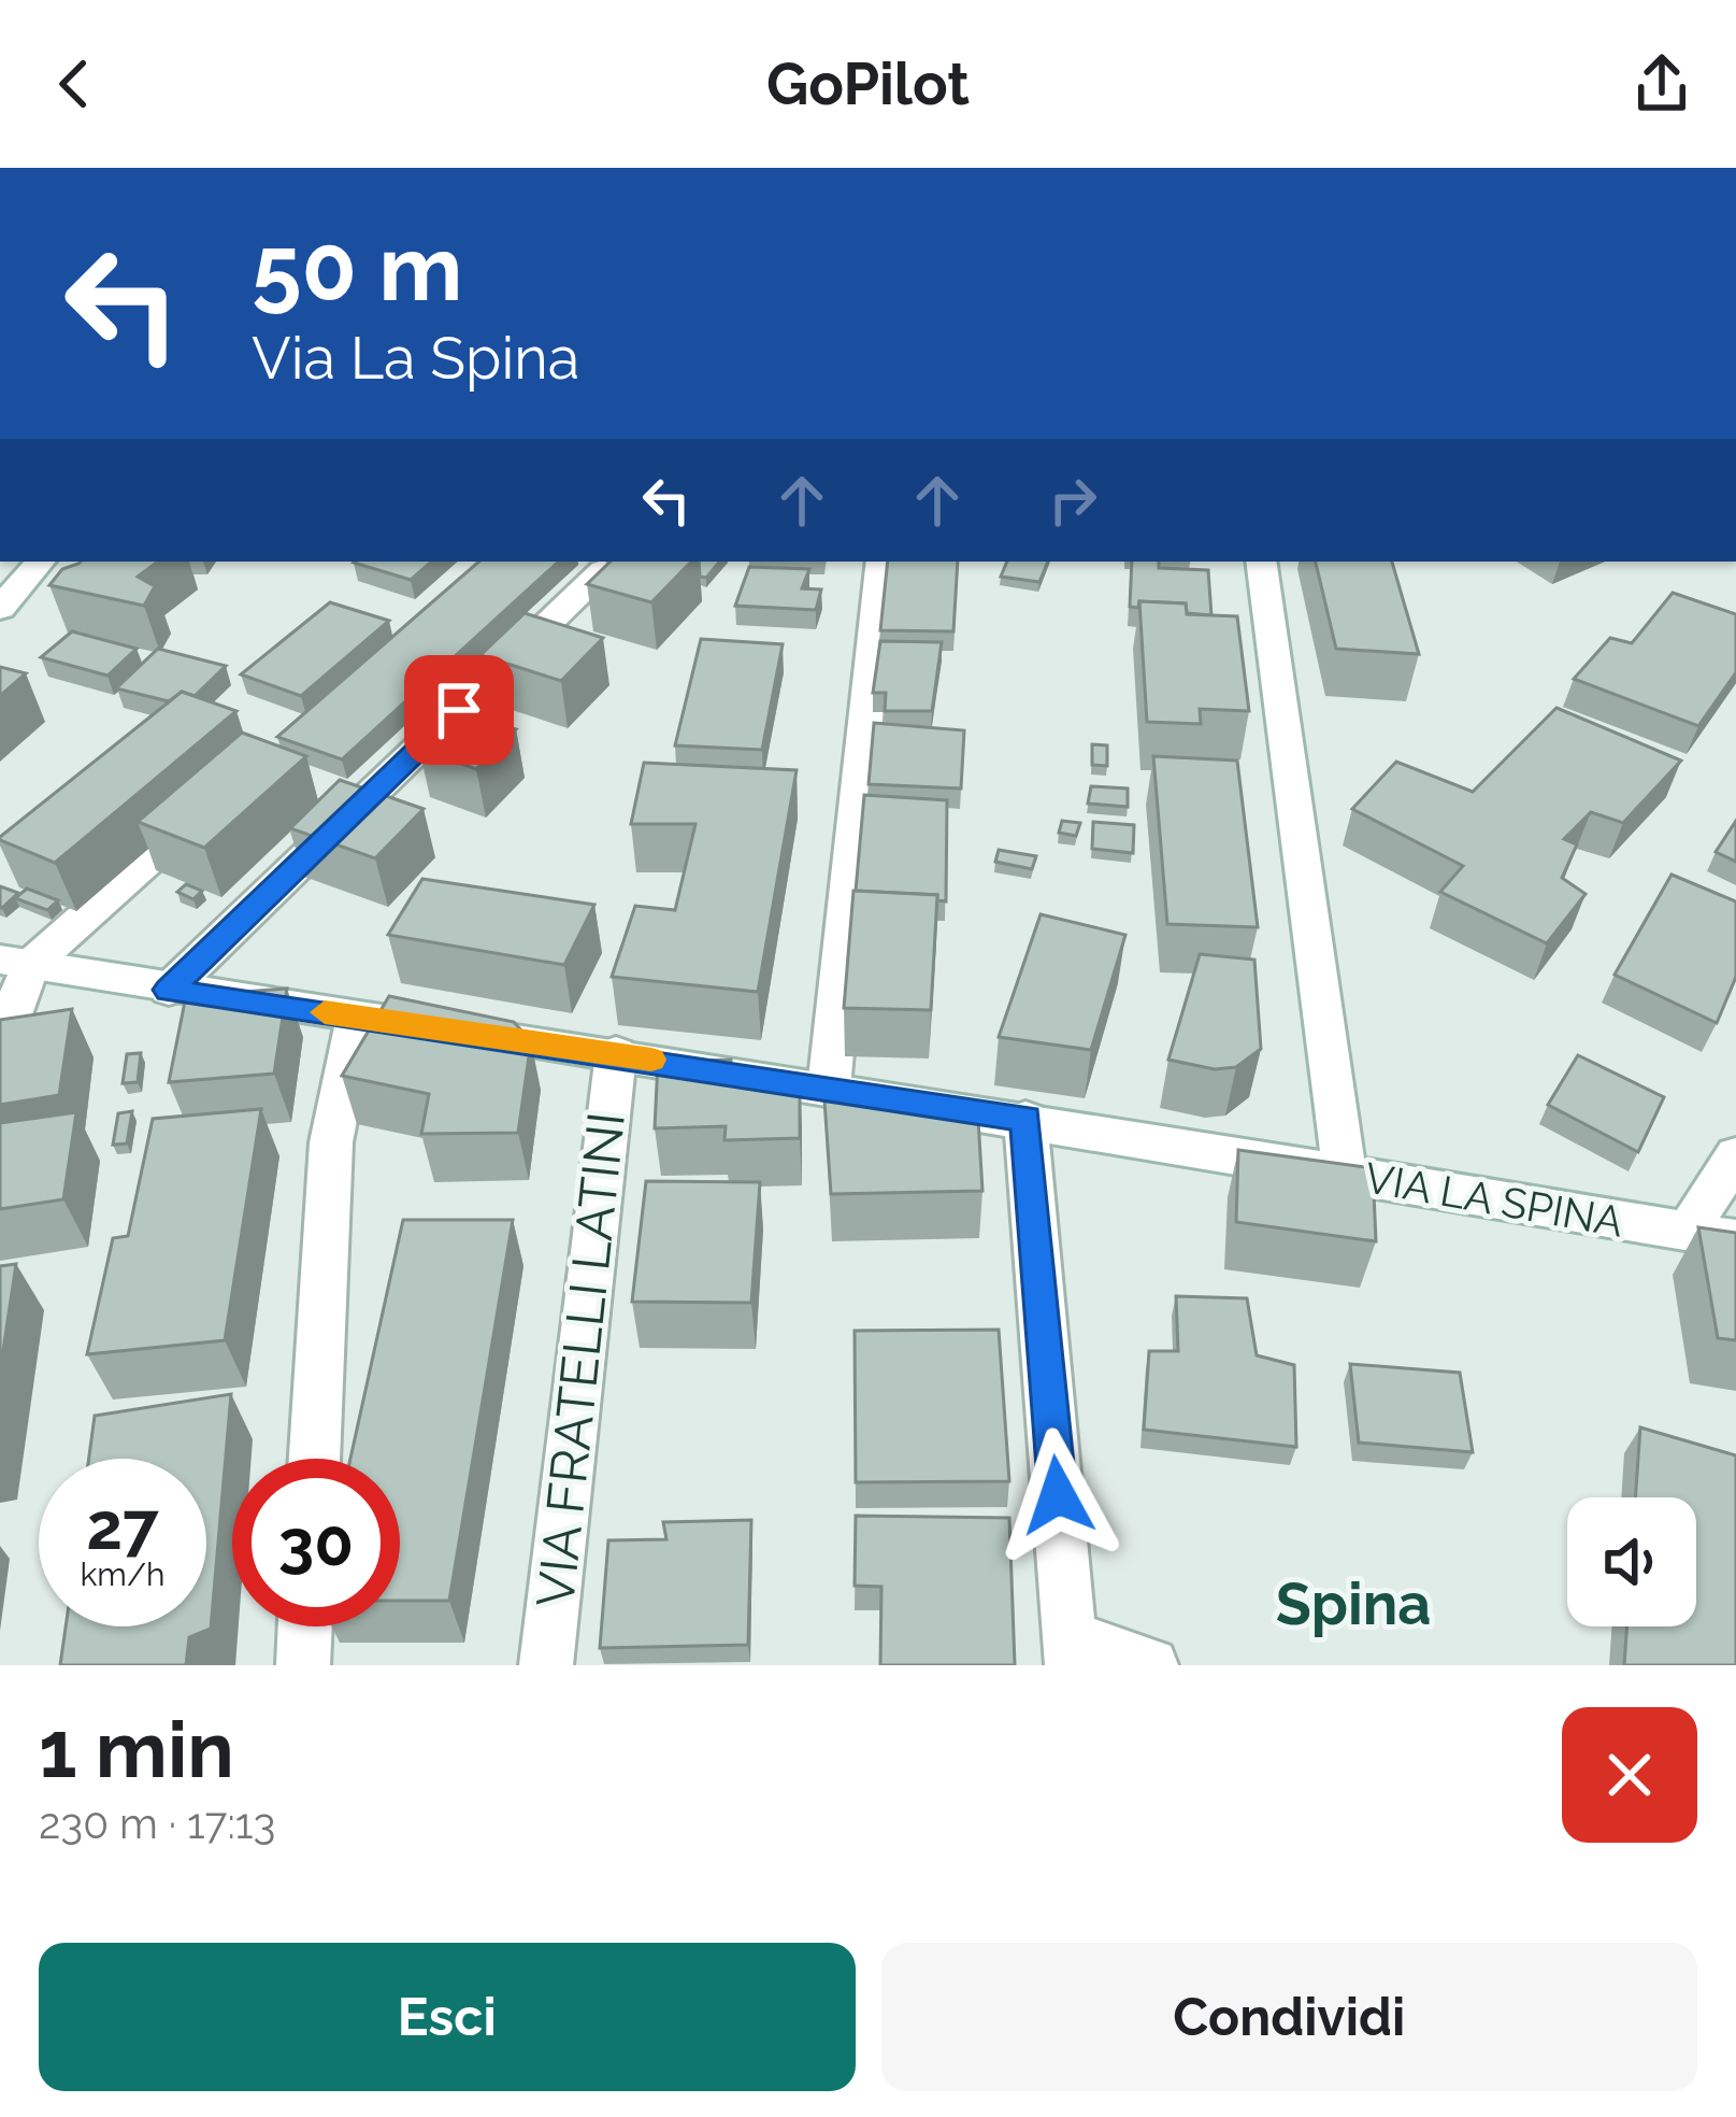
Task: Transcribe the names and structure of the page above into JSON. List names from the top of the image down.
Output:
{
  "streets": {
    "street": ["VIA LA SPINA", "VIA FRATELLI LATINI"]
  },
  "crossings": [
    ["VIA LA SPINA", "VIA FRATELLI LATINI"]
  ],
  "districts": ["Spina"],
  "page": {
    "header": "GoPilot",
    "turn": ["50 m", "Via La Spina"],
    "speed": "27 km/h",
    "limit": "30",
    "heading": ["1 min", "230 m · 17:13"],
    "buttons": ["Esci", "Condividi"]
  }
}
